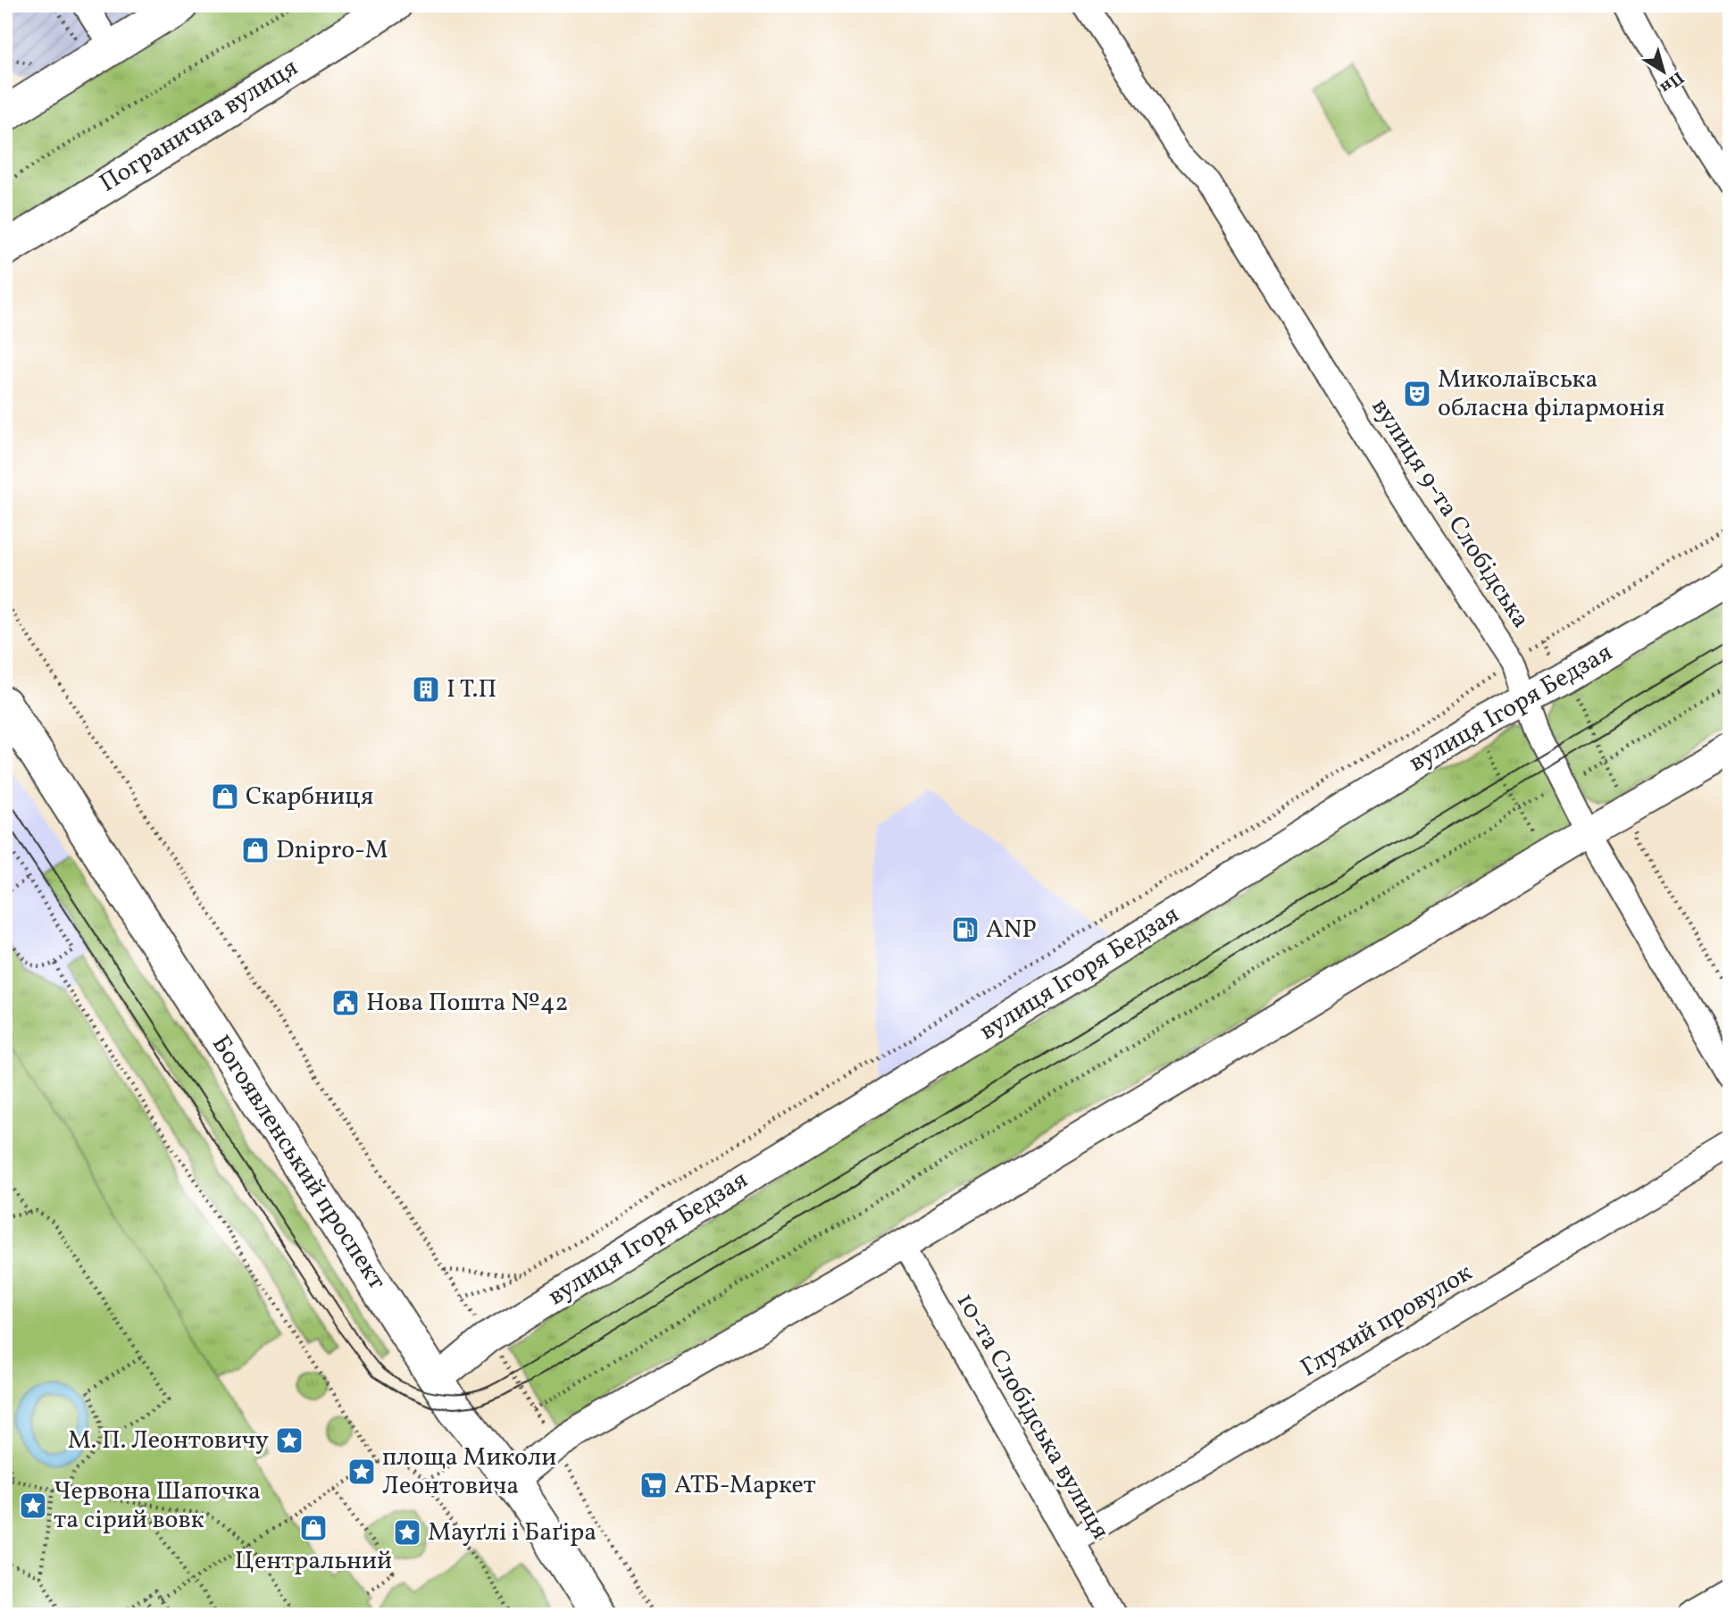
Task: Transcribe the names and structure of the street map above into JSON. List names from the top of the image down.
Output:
{
  "streets": {
    "main road": ["Погранична вулиця", "Богоявленський проспект"],
    "street": [
      "вулиця 9-та Слобідська",
      "вулиця Ігоря Бедзая",
      "Глухий провулок",
      "10-та Слобідська вулиця"
    ]
  },
  "crossings": [
    ["вулиця 9-та Слобідська", "вулиця Ігоря Бедзая"],
    ["вулиця Ігоря Бедзая", "Богоявленський проспект"],
    ["Глухий провулок", "10-та Слобідська вулиця"]
  ],
  "places": {
    "theatre": ["Миколаївська обласна філармонія"],
    "building": ["І Т.П"],
    "shop": ["Скарбниця", "Dnipro-M", "Центральний"],
    "fuel station": ["ANP"],
    "public building": ["Нова Пошта №42"],
    "place": [
      "М. П. Леонтовичу",
      "площа Миколи Леонтовича",
      "Червона Шапочка та сірий вовк",
      "Мауґлі і Баґіра"
    ],
    "supermarket": ["АТБ-Маркет"]
  },
  "north": "bottom right"
}
